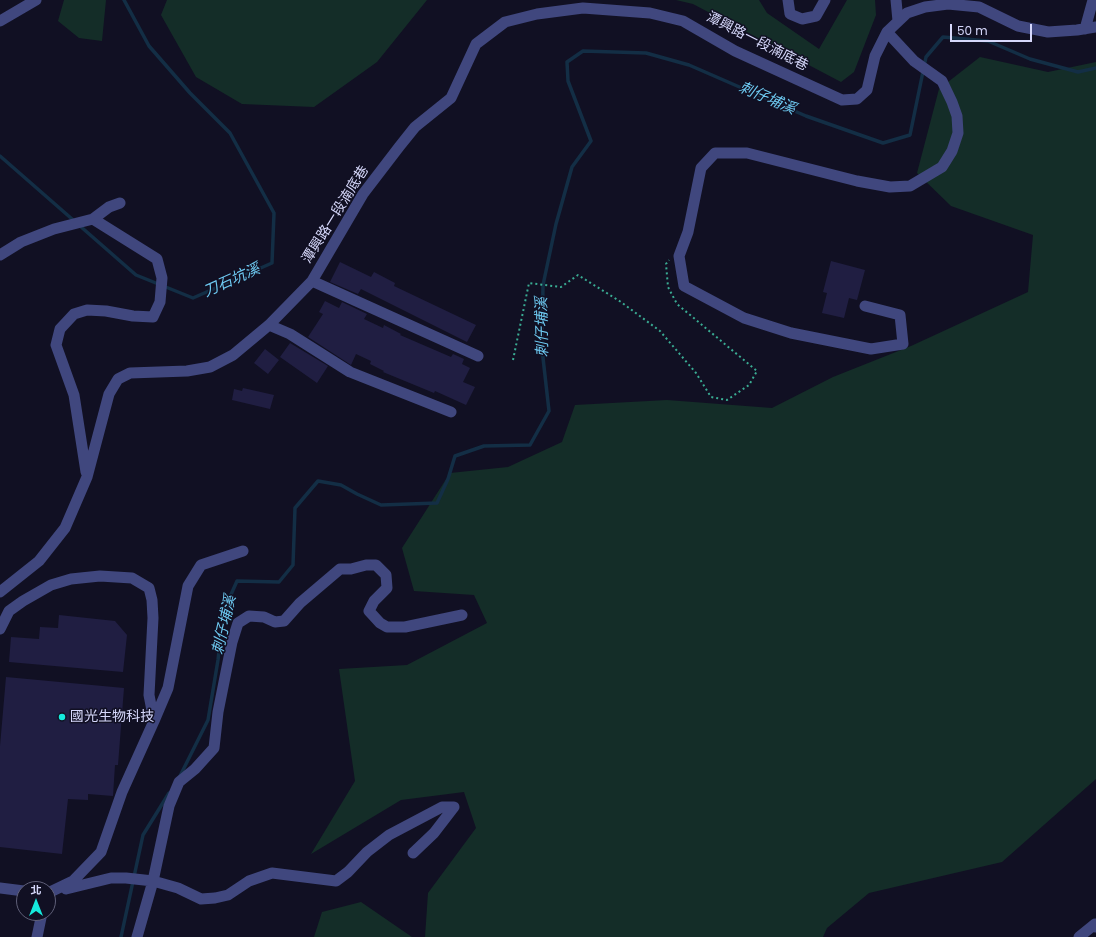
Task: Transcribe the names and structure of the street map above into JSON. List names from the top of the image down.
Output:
{
  "streets": {
    "street": ["潭興路一段湳底巷"]
  },
  "water": ["刺仔埔溪", "刀石坑溪"],
  "places": ["國光生物科技"],
  "scale_bar": "50 m",
  "north": "top"
}
